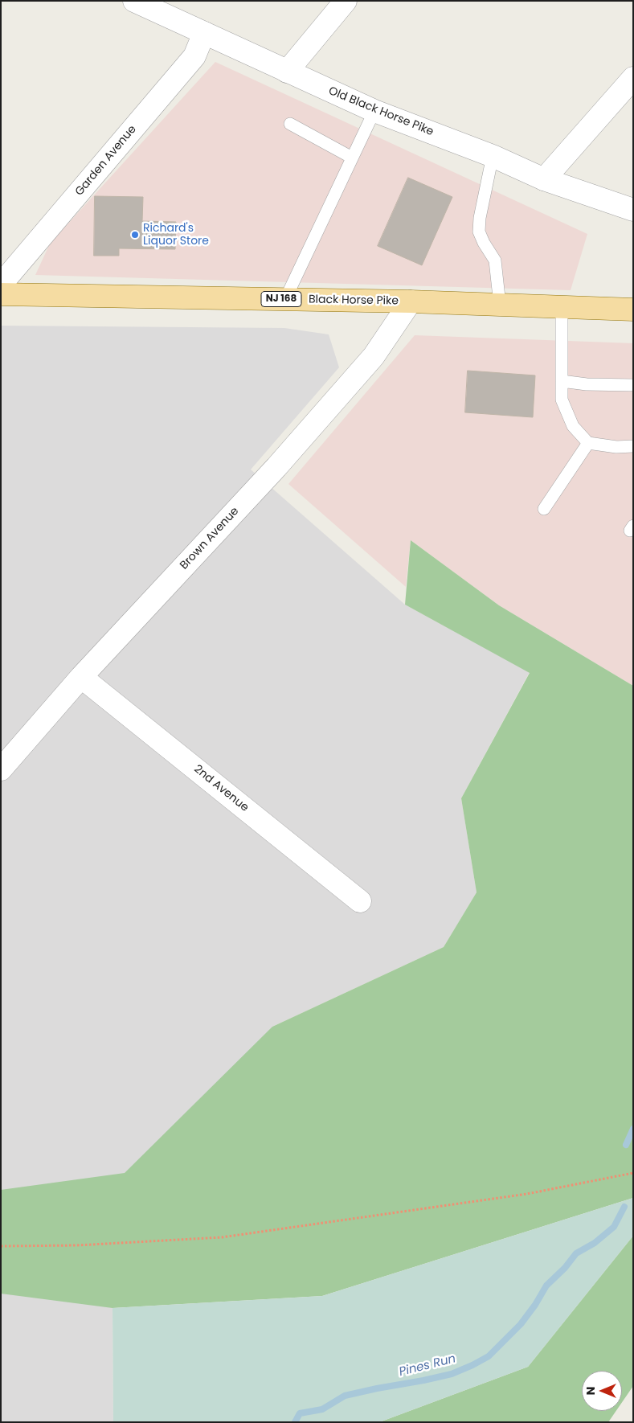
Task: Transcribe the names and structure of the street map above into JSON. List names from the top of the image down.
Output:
{
  "streets": {
    "main road": ["NJ 168", "Black Horse Pike"],
    "street": [
      "Old Black Horse Pike",
      "Garden Avenue",
      "Brown Avenue",
      "2nd Avenue"
    ]
  },
  "crossings": [
    ["Old Black Horse Pike", "Garden Avenue"],
    ["Black Horse Pike", "Brown Avenue"],
    ["Brown Avenue", "2nd Avenue"]
  ],
  "water": ["Pines Run"],
  "places": ["Richard's Liquor Store"],
  "north": "left"
}
